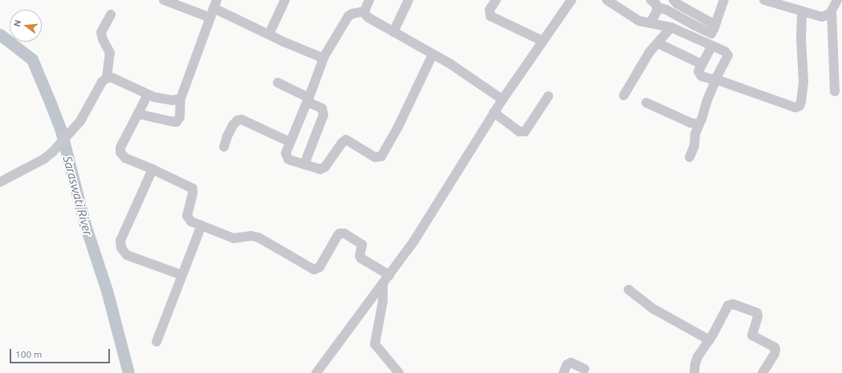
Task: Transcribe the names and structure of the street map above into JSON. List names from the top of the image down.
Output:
{
  "water": ["Saraswati River"],
  "scale_bar": "100 m",
  "north": "left"
}
